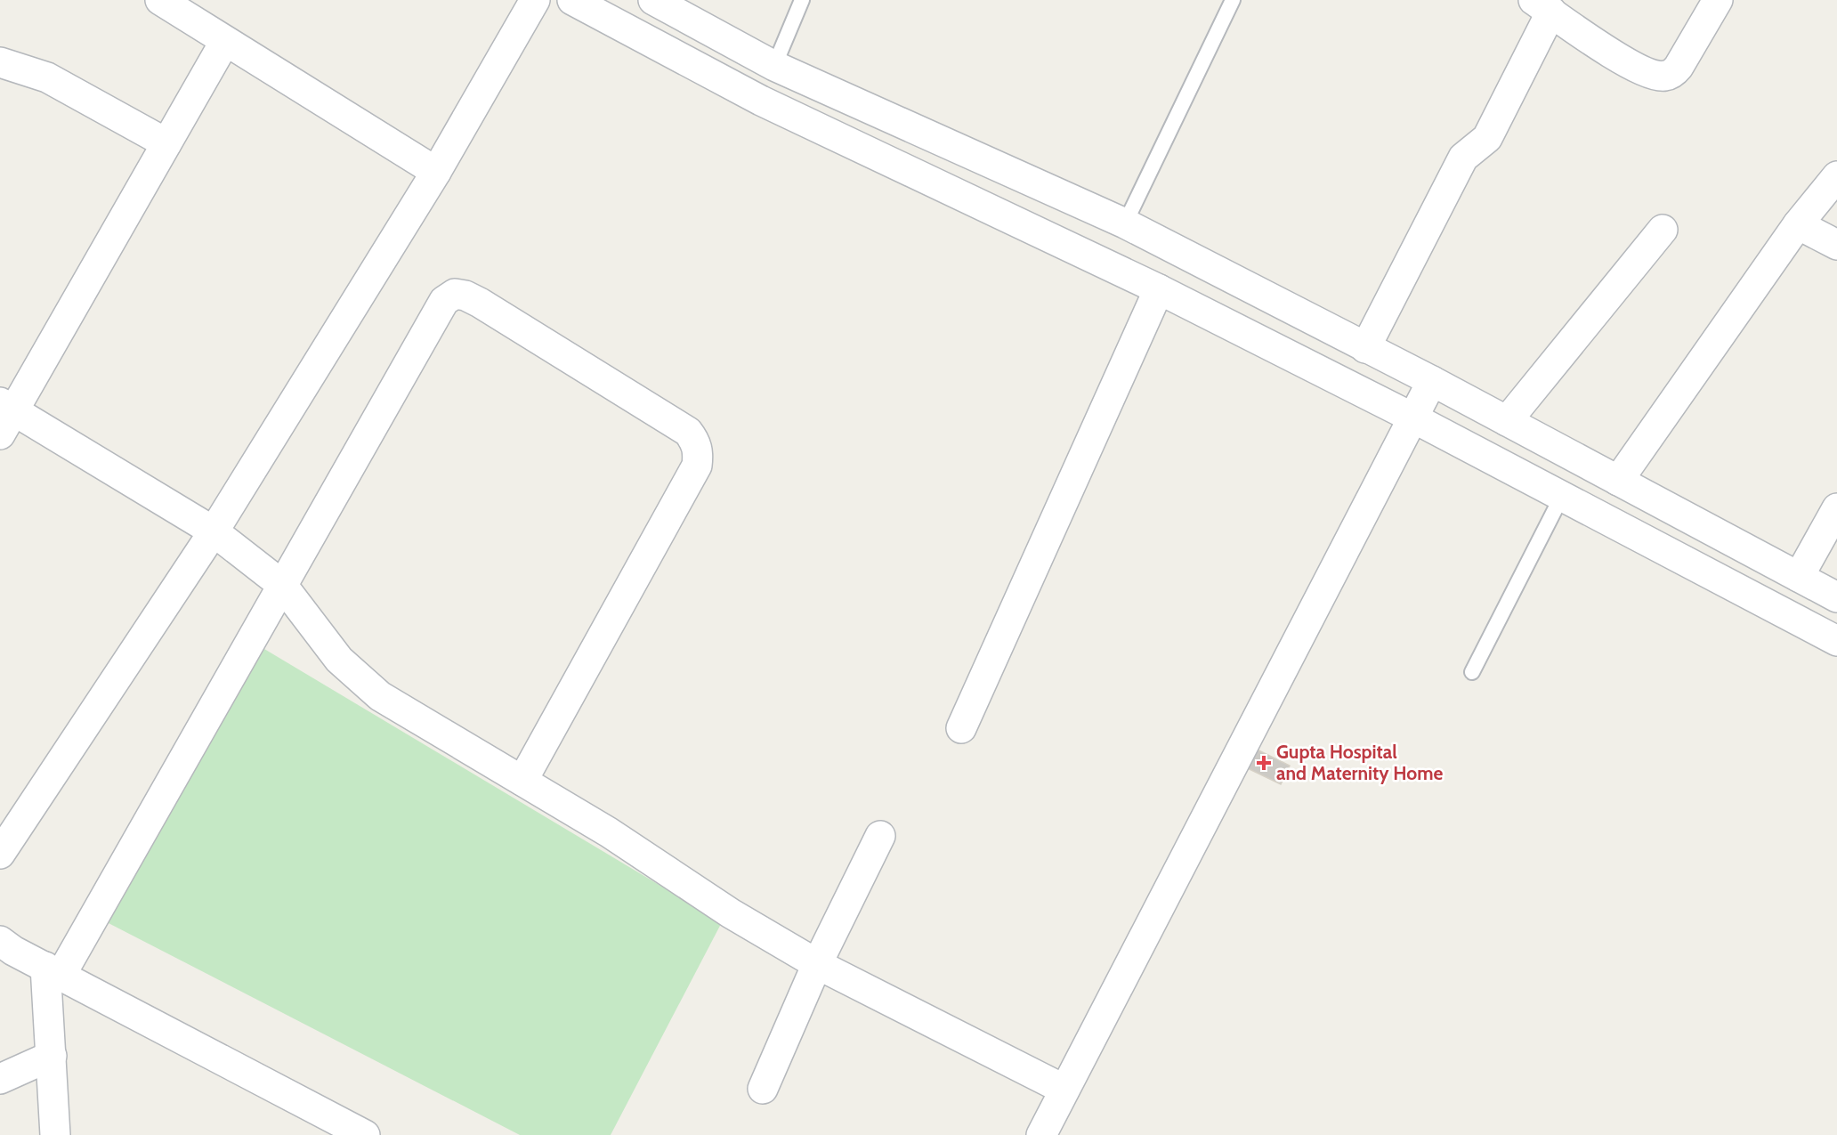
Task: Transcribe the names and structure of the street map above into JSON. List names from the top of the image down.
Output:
{
  "places": {
    "health": ["Gupta Hospital and Maternity Home"]
  }
}
